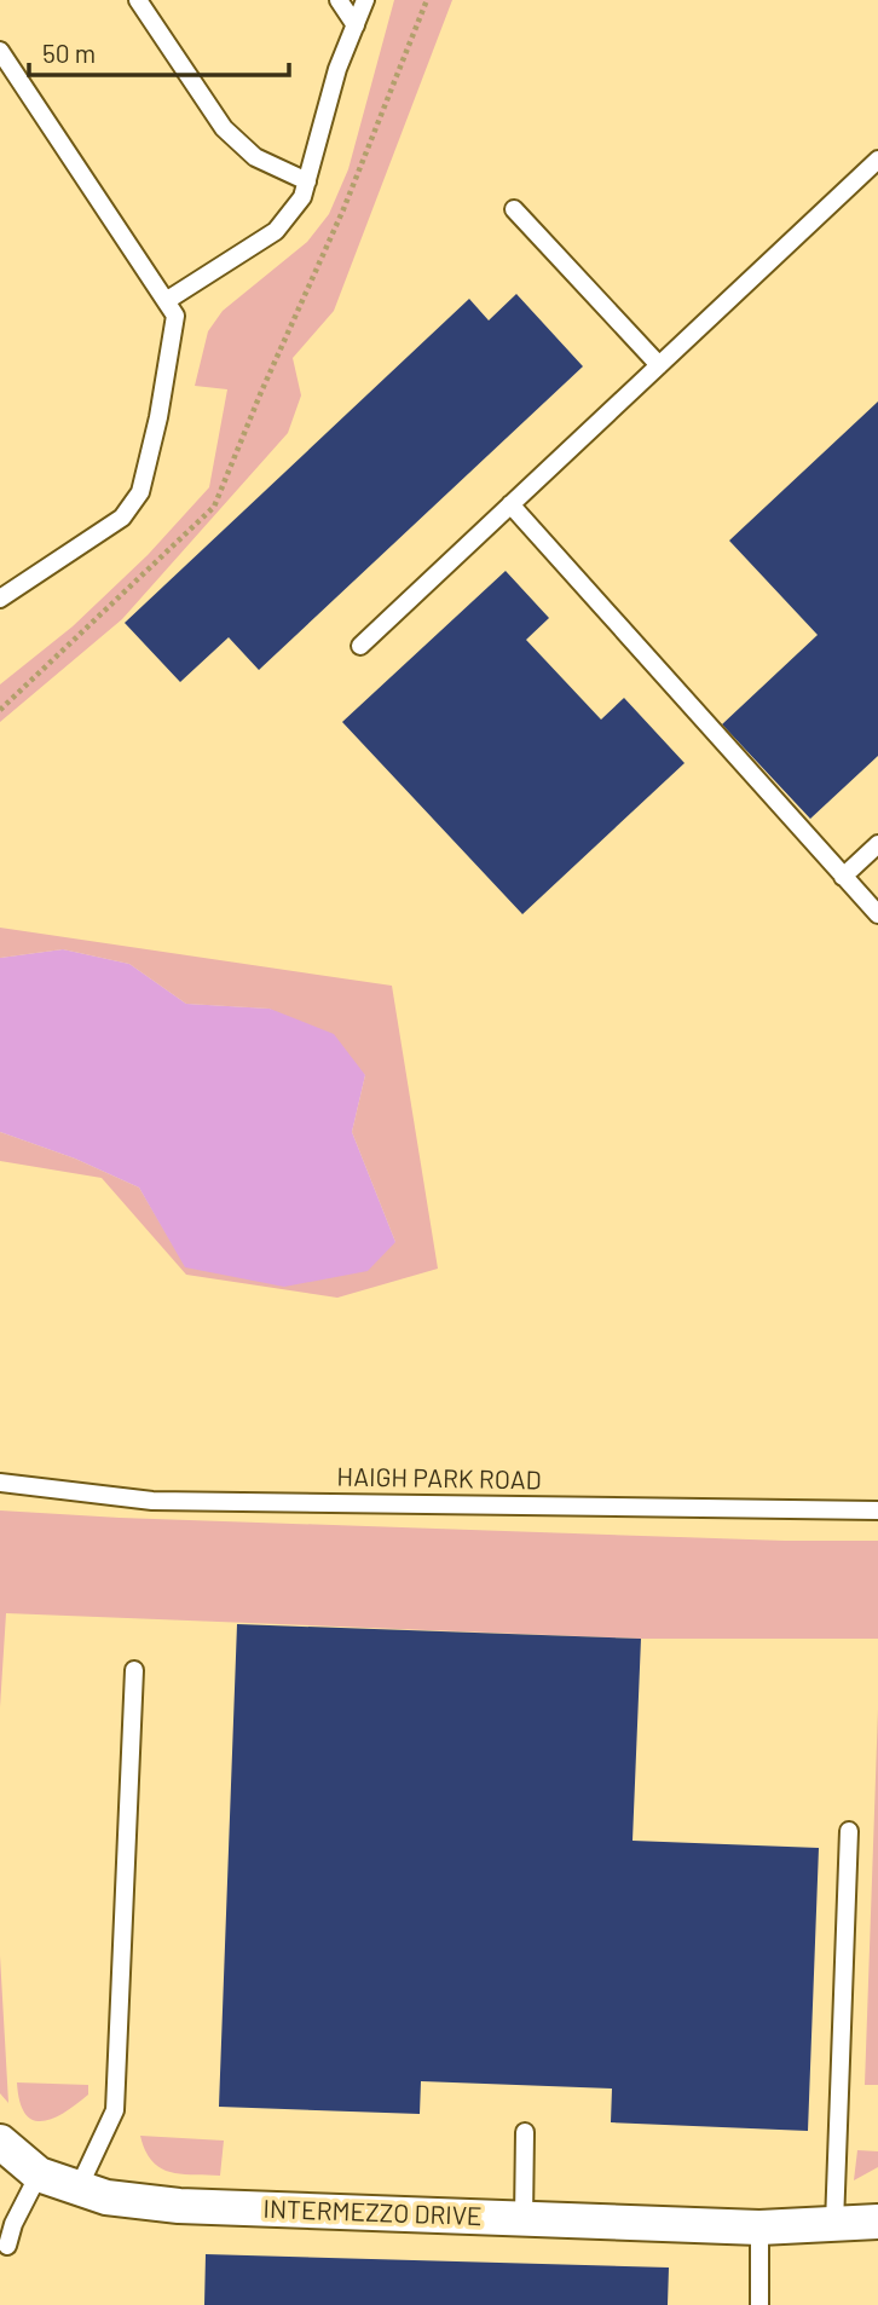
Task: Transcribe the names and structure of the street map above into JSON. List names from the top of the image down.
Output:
{
  "streets": {
    "street": ["INTERMEZZO DRIVE"],
    "lane": ["HAIGH PARK ROAD"]
  },
  "scale_bar": "50 m"
}
